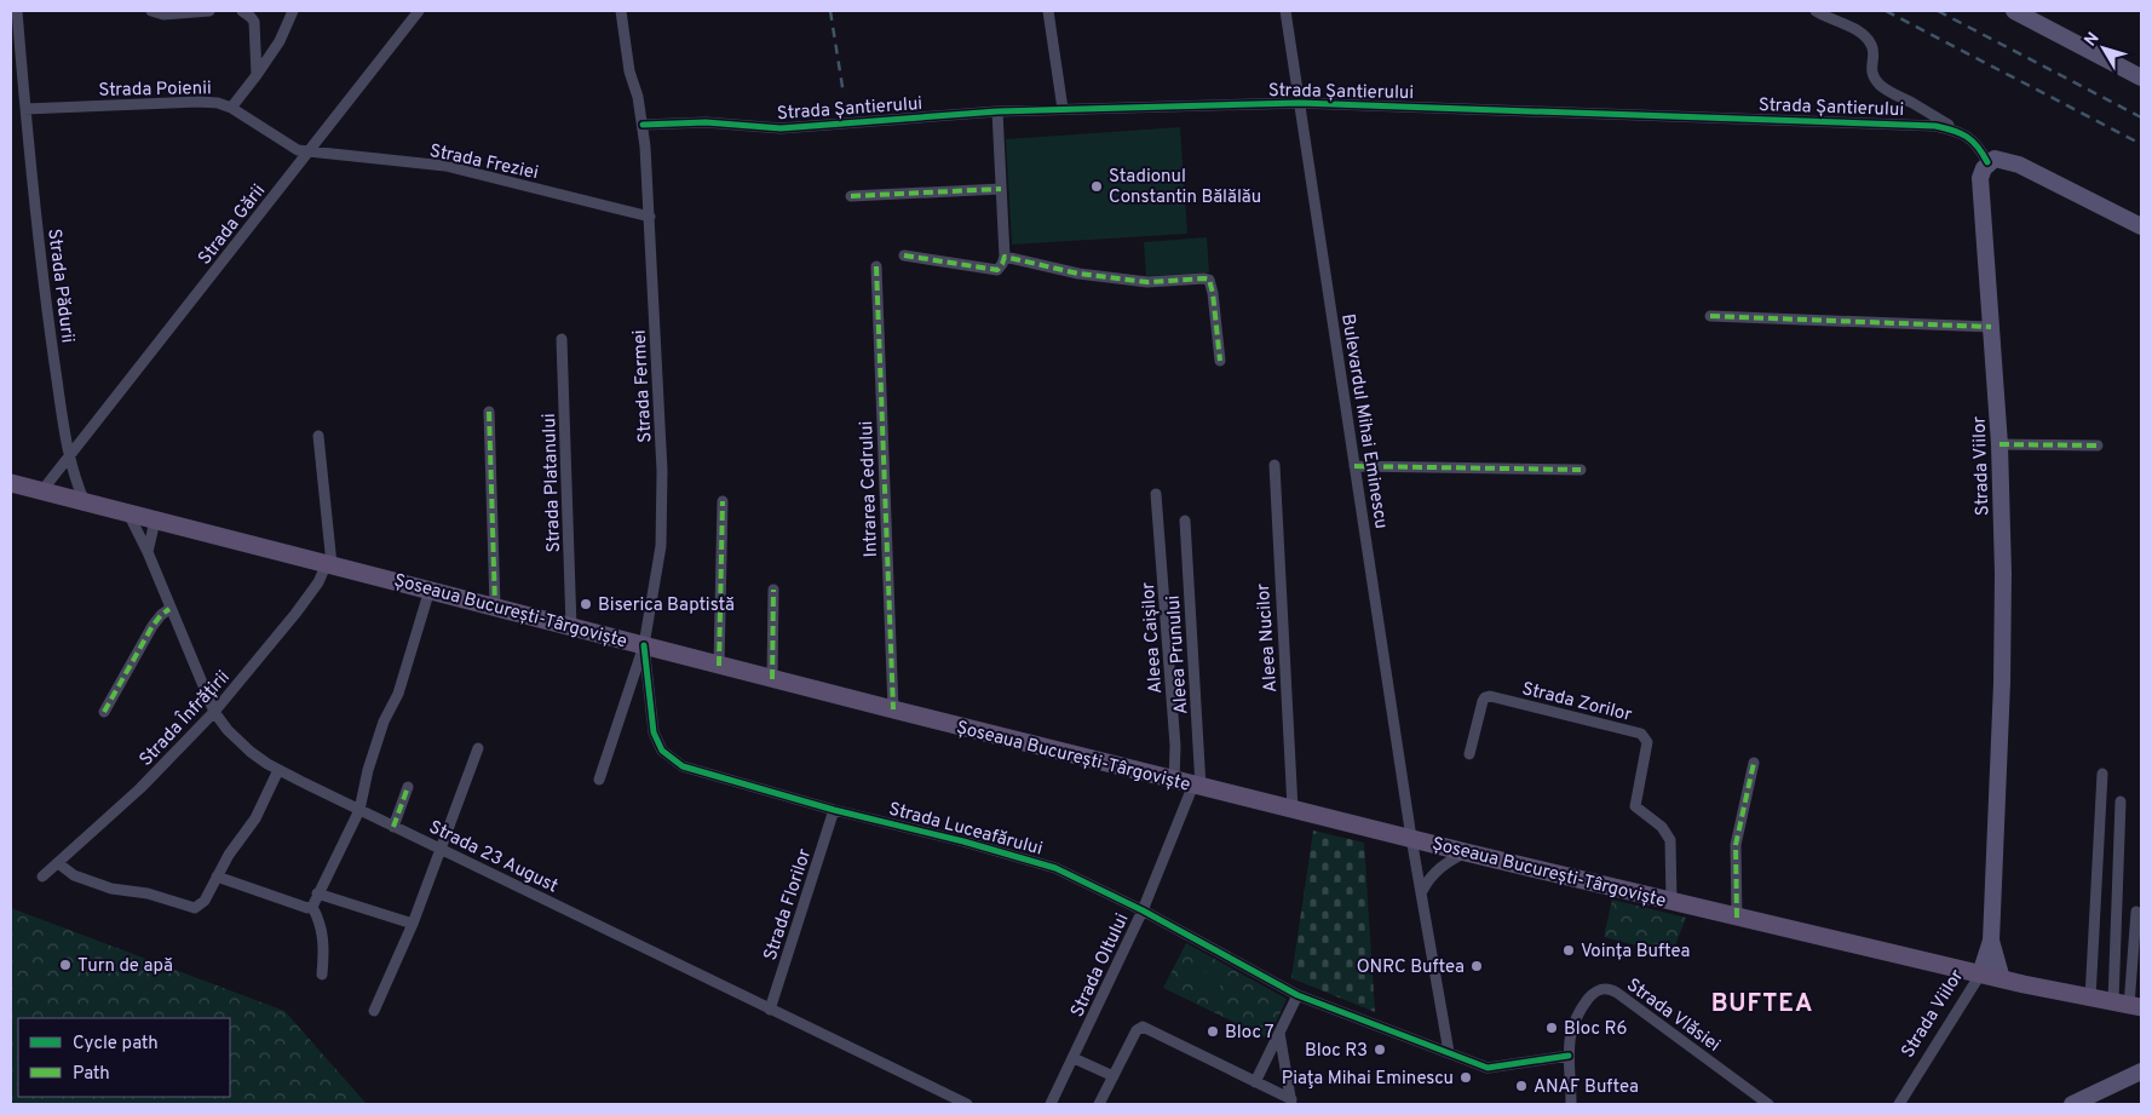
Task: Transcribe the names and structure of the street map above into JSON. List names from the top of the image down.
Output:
{
  "streets": {
    "main road": ["Strada Viilor", "Șoseaua București-Târgoviște"],
    "street": [
      "Strada Poienii",
      "Strada Șantierului",
      "Strada Freziei",
      "Strada Gării",
      "Strada Pădurii",
      "Strada Fermei",
      "Bulevardul Mihai Eminescu",
      "Strada Platanului",
      "Intrarea Cedrului",
      "Aleea Caișilor",
      "Aleea Nucilor",
      "Aleea Prunului",
      "Strada Zorilor",
      "Strada Înfrățirii",
      "Strada Luceafărului",
      "Strada 23 August",
      "Strada Florilor",
      "Strada Oltului",
      "Strada Vlăsiei"
    ]
  },
  "crossings": [
    ["Strada Poienii", "Strada Freziei"],
    ["Strada Poienii", "Strada Gării"],
    ["Strada Poienii", "Strada Pădurii"],
    ["Strada Șantierului", "Strada Fermei"],
    ["Strada Șantierului", "Bulevardul Mihai Eminescu"],
    ["Strada Freziei", "Strada Gării"],
    ["Strada Freziei", "Strada Fermei"],
    ["Strada Gării", "Strada Pădurii"],
    ["Strada Gării", "Șoseaua București-Târgoviște"],
    ["Strada Pădurii", "Șoseaua București-Târgoviște"],
    ["Strada Fermei", "Șoseaua București-Târgoviște"],
    ["Strada Fermei", "Strada Luceafărului"],
    ["Bulevardul Mihai Eminescu", "Șoseaua București-Târgoviște"],
    ["Bulevardul Mihai Eminescu", "Strada Luceafărului"],
    ["Strada Viilor", "Șoseaua București-Târgoviște"],
    ["Strada Platanului", "Șoseaua București-Târgoviște"],
    ["Intrarea Cedrului", "Șoseaua București-Târgoviște"],
    ["Șoseaua București-Târgoviște", "Aleea Caișilor"],
    ["Șoseaua București-Târgoviște", "Aleea Nucilor"],
    ["Șoseaua București-Târgoviște", "Aleea Prunului"],
    ["Șoseaua București-Târgoviște", "Strada Zorilor"],
    ["Șoseaua București-Târgoviște", "Strada Înfrățirii"],
    ["Șoseaua București-Târgoviște", "Strada Luceafărului"],
    ["Șoseaua București-Târgoviște", "Strada 23 August"],
    ["Șoseaua București-Târgoviște", "Strada Oltului"],
    ["Aleea Prunului", "Strada Oltului"],
    ["Strada Înfrățirii", "Strada 23 August"],
    ["Strada Luceafărului", "Strada Florilor"],
    ["Strada Luceafărului", "Strada Oltului"],
    ["Strada Luceafărului", "Strada Vlăsiei"],
    ["Strada 23 August", "Strada Florilor"]
  ],
  "districts": ["BUFTEA"],
  "places": [
    "Stadionul Constantin Bălălău",
    "Biserica Baptistă",
    "Voința Buftea",
    "Turn de apă",
    "ONRC Buftea",
    "Bloc R6",
    "Bloc 7",
    "Bloc R3",
    "Piaţa Mihai Eminescu",
    "ANAF Buftea"
  ],
  "legend": ["Cycle path", "Path"],
  "north": "top left"
}
